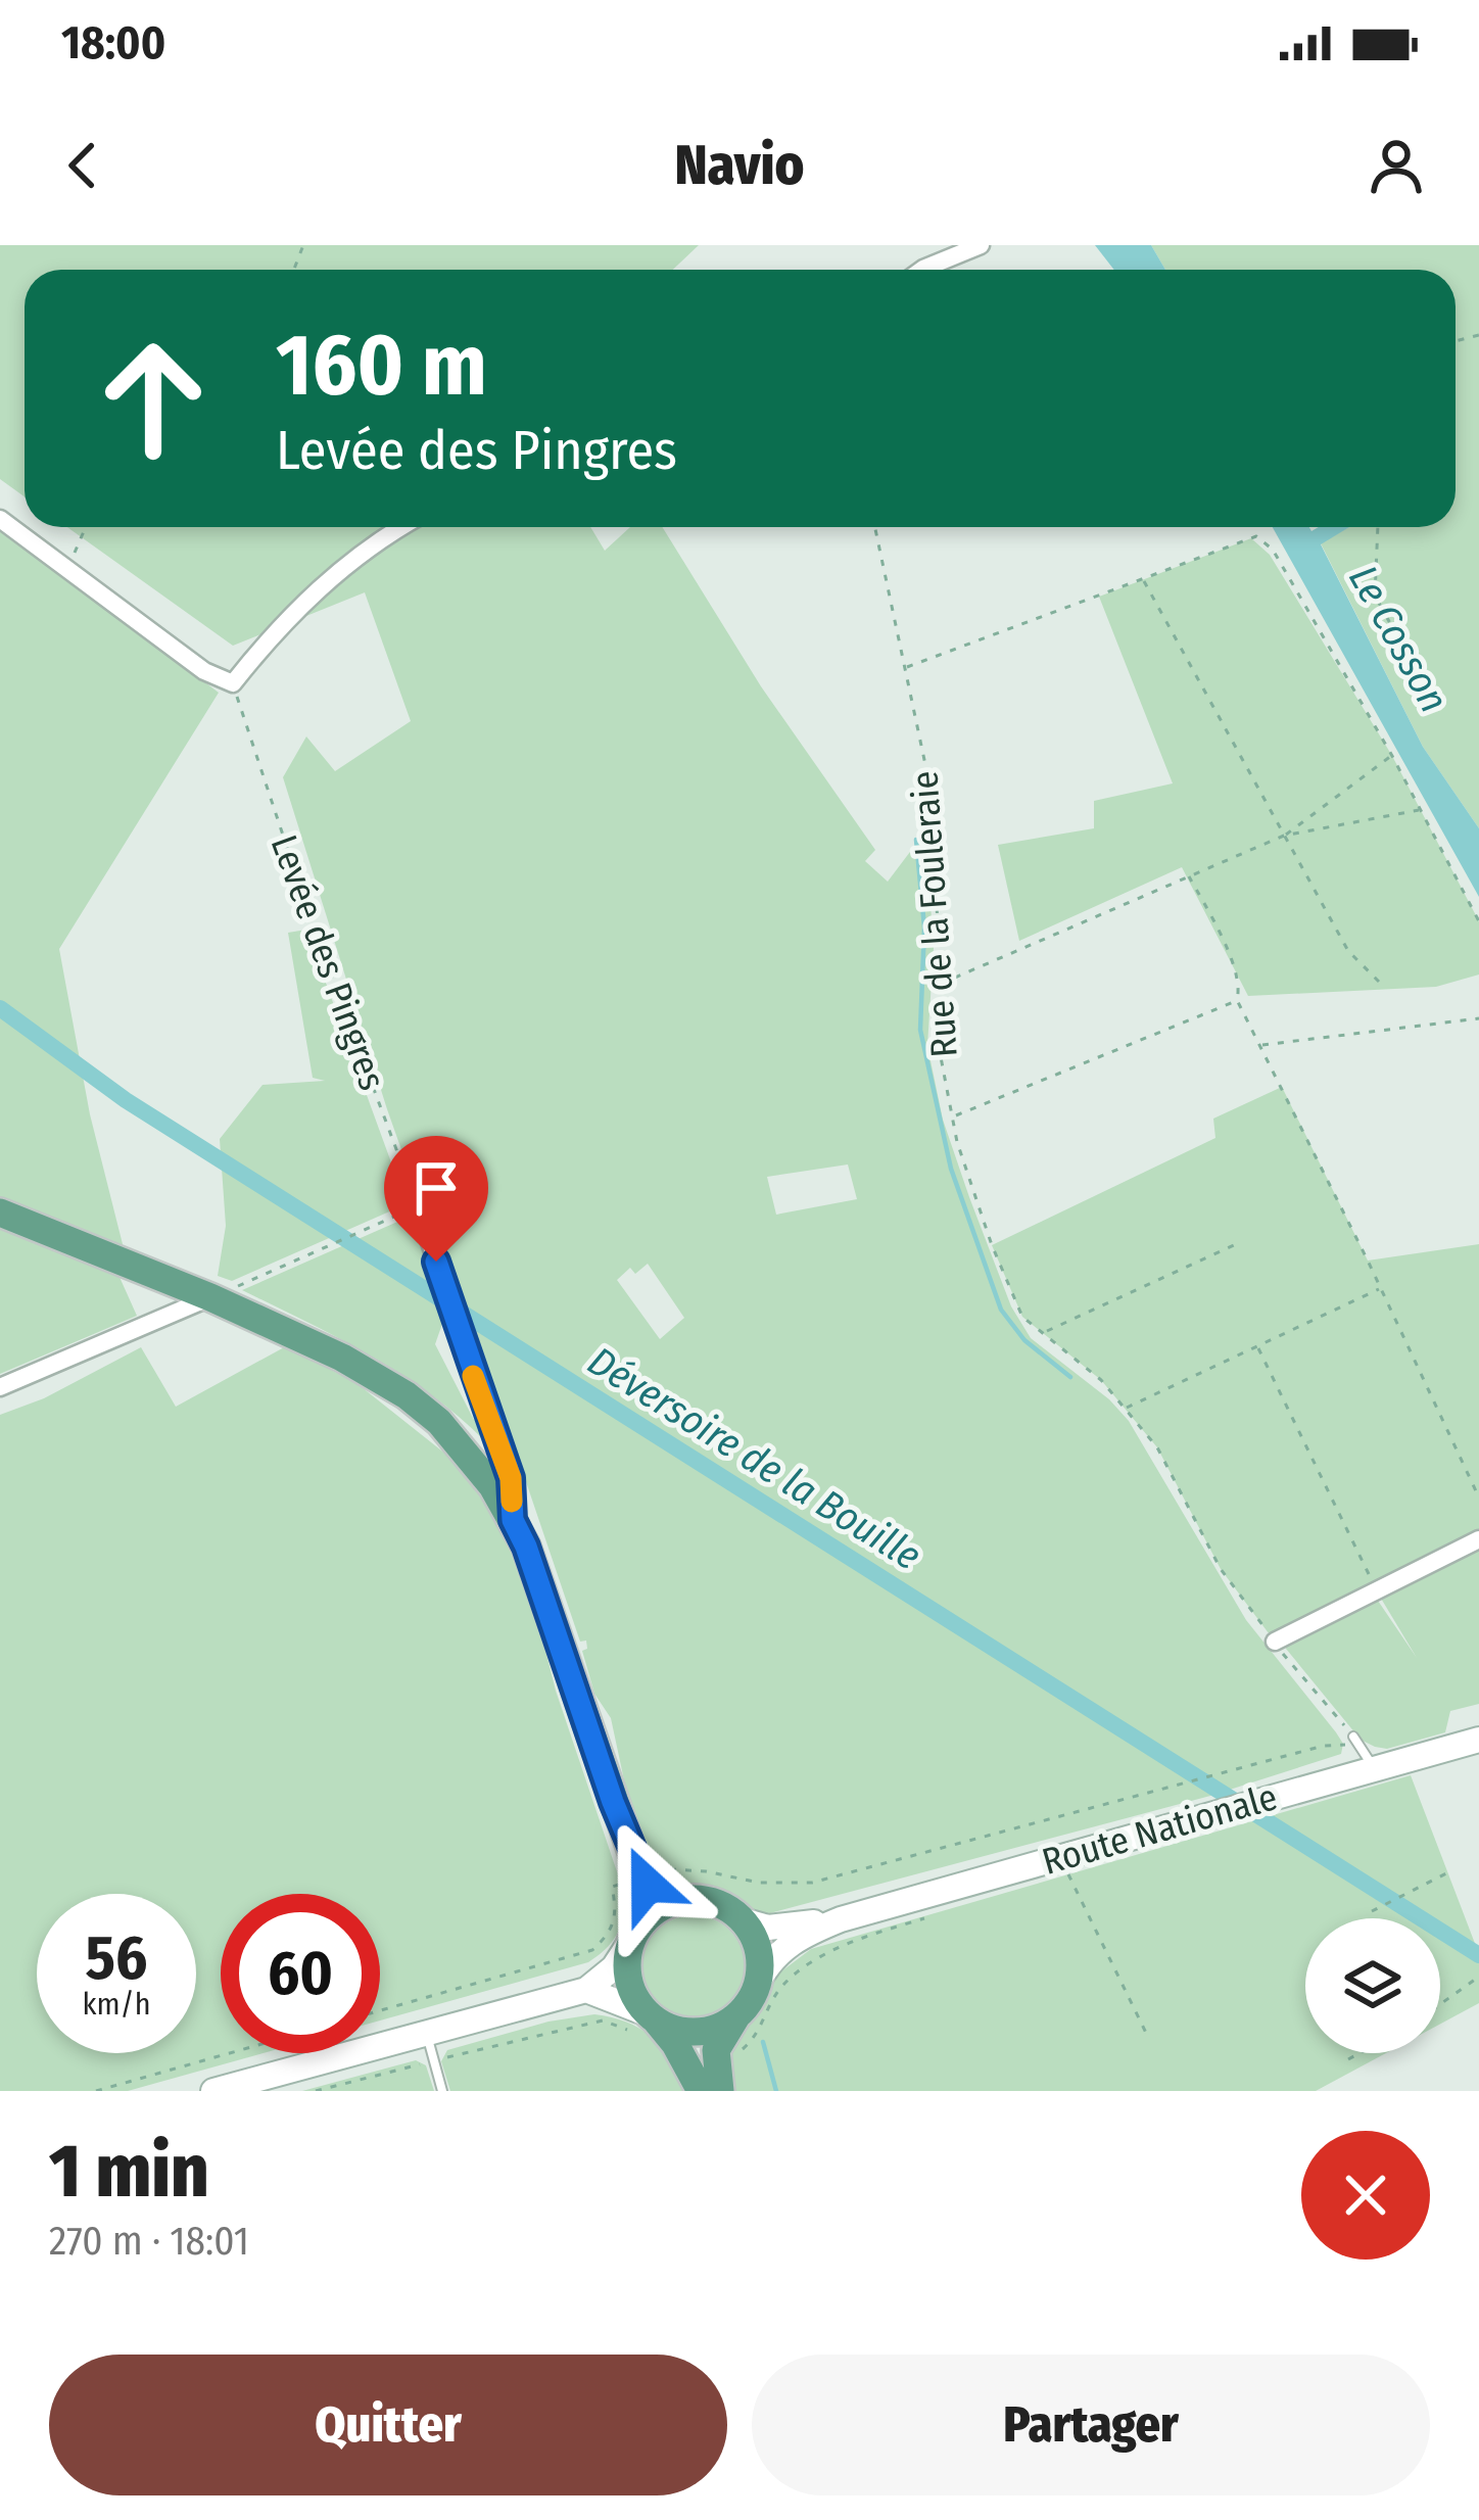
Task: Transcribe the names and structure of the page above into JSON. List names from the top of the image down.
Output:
{
  "streets": {
    "main road": ["Route Nationale"],
    "path": ["Rue de la Fouleraie", "Levée des Pingres"]
  },
  "water": ["Le Cosson", "Déversoire de la Bouille"],
  "page": {
    "status": "18:00",
    "header": "Navio",
    "turn": ["160 m", "Levée des Pingres"],
    "speed": "56 km/h",
    "limit": "60",
    "heading": ["1 min", "270 m · 18:01"],
    "buttons": ["Quitter", "Partager"]
  }
}
